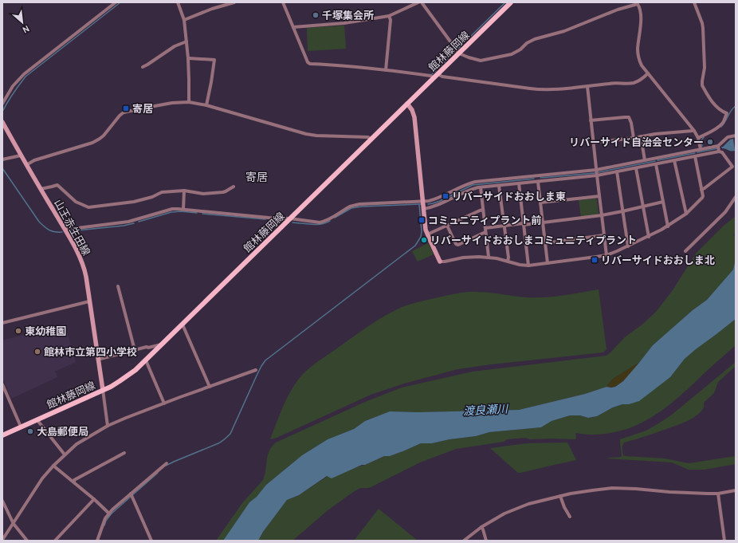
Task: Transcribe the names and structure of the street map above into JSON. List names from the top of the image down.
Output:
{
  "streets": {
    "main road": ["館林藤岡線", "山王赤生田線"]
  },
  "crossings": [
    ["館林藤岡線", "山王赤生田線"]
  ],
  "districts": ["寄居"],
  "water": ["渡良瀬川"],
  "places": {
    "other": [
      "千塚集会所",
      "リバーサイド自治会センター",
      "リバーサイドおおしまコミュニティプラント",
      "東幼稚園",
      "館林市立第四小学校",
      "大島郵便局"
    ],
    "transit": [
      "寄居",
      "リバーサイドおおしま東",
      "コミュニティプラント前",
      "リバーサイドおおしま北"
    ]
  },
  "north": "bottom right"
}
